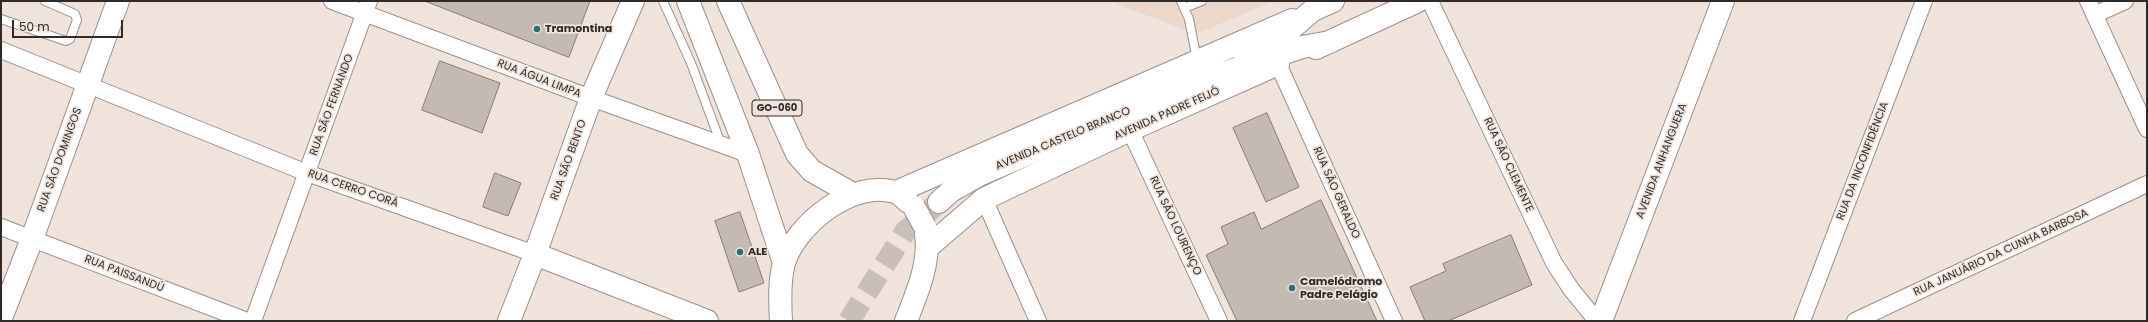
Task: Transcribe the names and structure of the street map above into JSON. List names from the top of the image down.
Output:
{
  "streets": {
    "main road": [
      "GO-060",
      "AVENIDA PADRE FEIJÓ",
      "AVENIDA CASTELO BRANCO",
      "RUA SÃO DOMINGOS",
      "RUA SÃO BENTO",
      "AVENIDA ANHANGUERA",
      "RUA CERRO CORÁ"
    ],
    "street": [
      "RUA ÁGUA LIMPA",
      "RUA SÃO FERNANDO",
      "RUA DA INCONFIDÊNCIA",
      "RUA SÃO CLEMENTE",
      "RUA SÃO GERALDO",
      "RUA SÃO LOURENÇO",
      "RUA JANUÁRIO DA CUNHA BARBOSA",
      "RUA PAISSANDÚ"
    ]
  },
  "crossings": [
    ["RUA ÁGUA LIMPA", "RUA SÃO FERNANDO"],
    ["RUA ÁGUA LIMPA", "RUA SÃO BENTO"],
    ["RUA SÃO FERNANDO", "RUA CERRO CORÁ"],
    ["AVENIDA PADRE FEIJÓ", "AVENIDA CASTELO BRANCO"],
    ["AVENIDA PADRE FEIJÓ", "RUA SÃO GERALDO"],
    ["AVENIDA PADRE FEIJÓ", "RUA SÃO LOURENÇO"],
    ["RUA SÃO DOMINGOS", "RUA CERRO CORÁ"],
    ["RUA SÃO DOMINGOS", "RUA PAISSANDÚ"],
    ["RUA SÃO BENTO", "RUA CERRO CORÁ"]
  ],
  "places": ["Tramontina", "ALE", "Camelódromo Padre Pelágio"],
  "scale_bar": "50 m"
}
